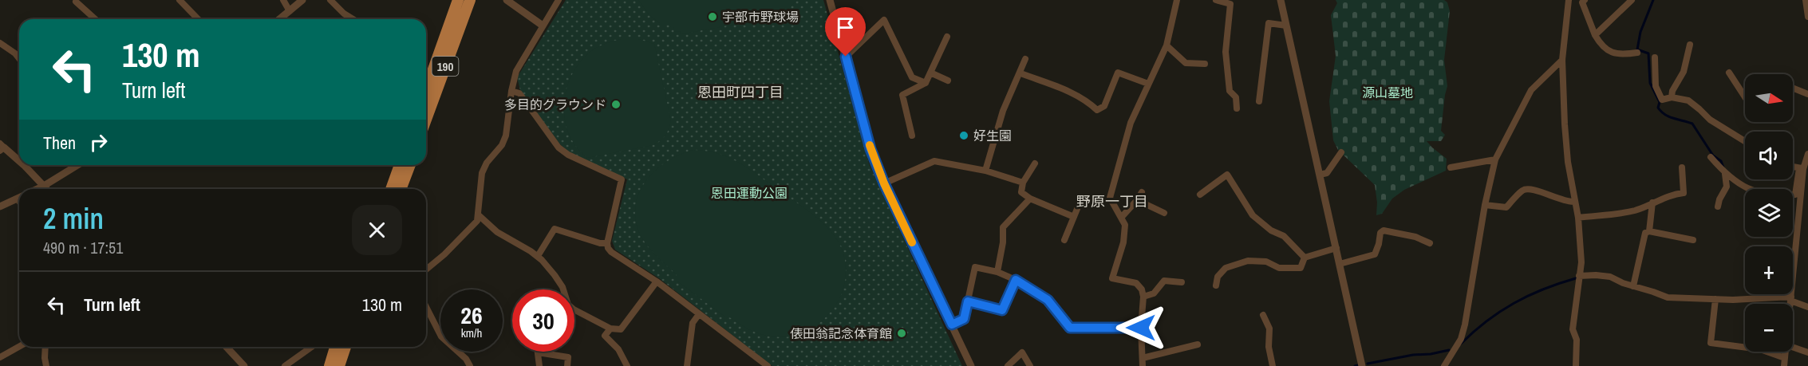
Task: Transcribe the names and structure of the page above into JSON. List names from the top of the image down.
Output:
{
  "streets": {
    "highway": ["190"]
  },
  "districts": ["恩田町四丁目", "野原一丁目"],
  "parks": ["源山墓地", "恩田運動公園"],
  "places": [
    "宇部市野球場",
    "多目的グラウンド",
    "好生園",
    "俵田翁記念体育館"
  ],
  "north": "right",
  "page": {
    "turn": ["130 m", "Turn left"],
    "map_buttons": ["+", "−"],
    "then": "Then",
    "heading": ["2 min", "490 m · 17:51"],
    "list": [
      {
        "name": "Turn left",
        "value": "130 m"
      }
    ],
    "speed": "26 km/h",
    "limit": "30"
  }
}
